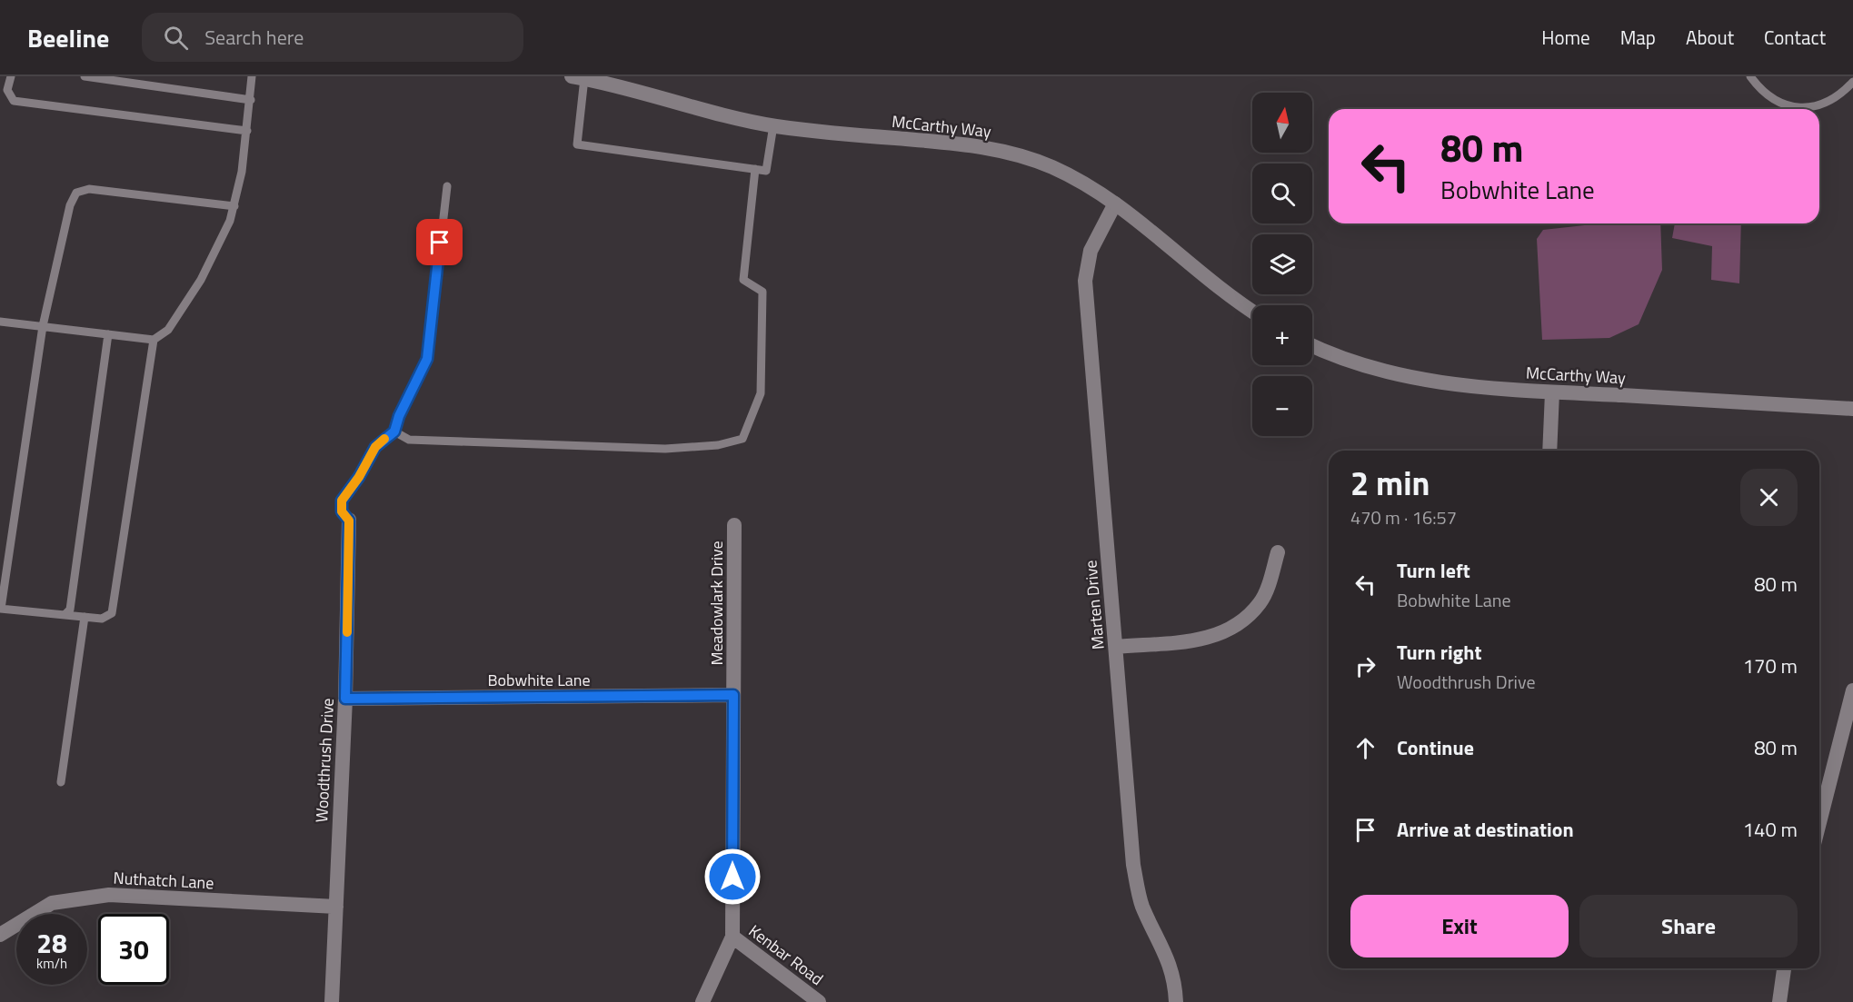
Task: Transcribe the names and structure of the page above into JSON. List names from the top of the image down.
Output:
{
  "streets": {
    "street": [
      "McCarthy Way",
      "Meadowlark Drive",
      "Marten Drive",
      "Bobwhite Lane",
      "Woodthrush Drive",
      "Nuthatch Lane",
      "Kenbar Road"
    ]
  },
  "crossings": [
    ["McCarthy Way", "Marten Drive"],
    ["Meadowlark Drive", "Bobwhite Lane"],
    ["Meadowlark Drive", "Kenbar Road"],
    ["Bobwhite Lane", "Woodthrush Drive"],
    ["Woodthrush Drive", "Nuthatch Lane"]
  ],
  "north": "top",
  "page": {
    "header": "Beeline",
    "search": "Search here",
    "nav": [
      "Home",
      "Map",
      "About",
      "Contact"
    ],
    "map_buttons": ["+", "−"],
    "turn": ["80 m", "Bobwhite Lane"],
    "heading": ["2 min", "470 m · 16:57"],
    "list": [
      {
        "name": "Turn left",
        "note": "Bobwhite Lane",
        "value": "80 m"
      },
      {
        "name": "Turn right",
        "note": "Woodthrush Drive",
        "value": "170 m"
      },
      {
        "name": "Continue",
        "value": "80 m"
      },
      {
        "name": "Arrive at destination",
        "value": "140 m"
      }
    ],
    "buttons": ["Exit", "Share"],
    "speed": "28 km/h",
    "limit": "30"
  }
}
